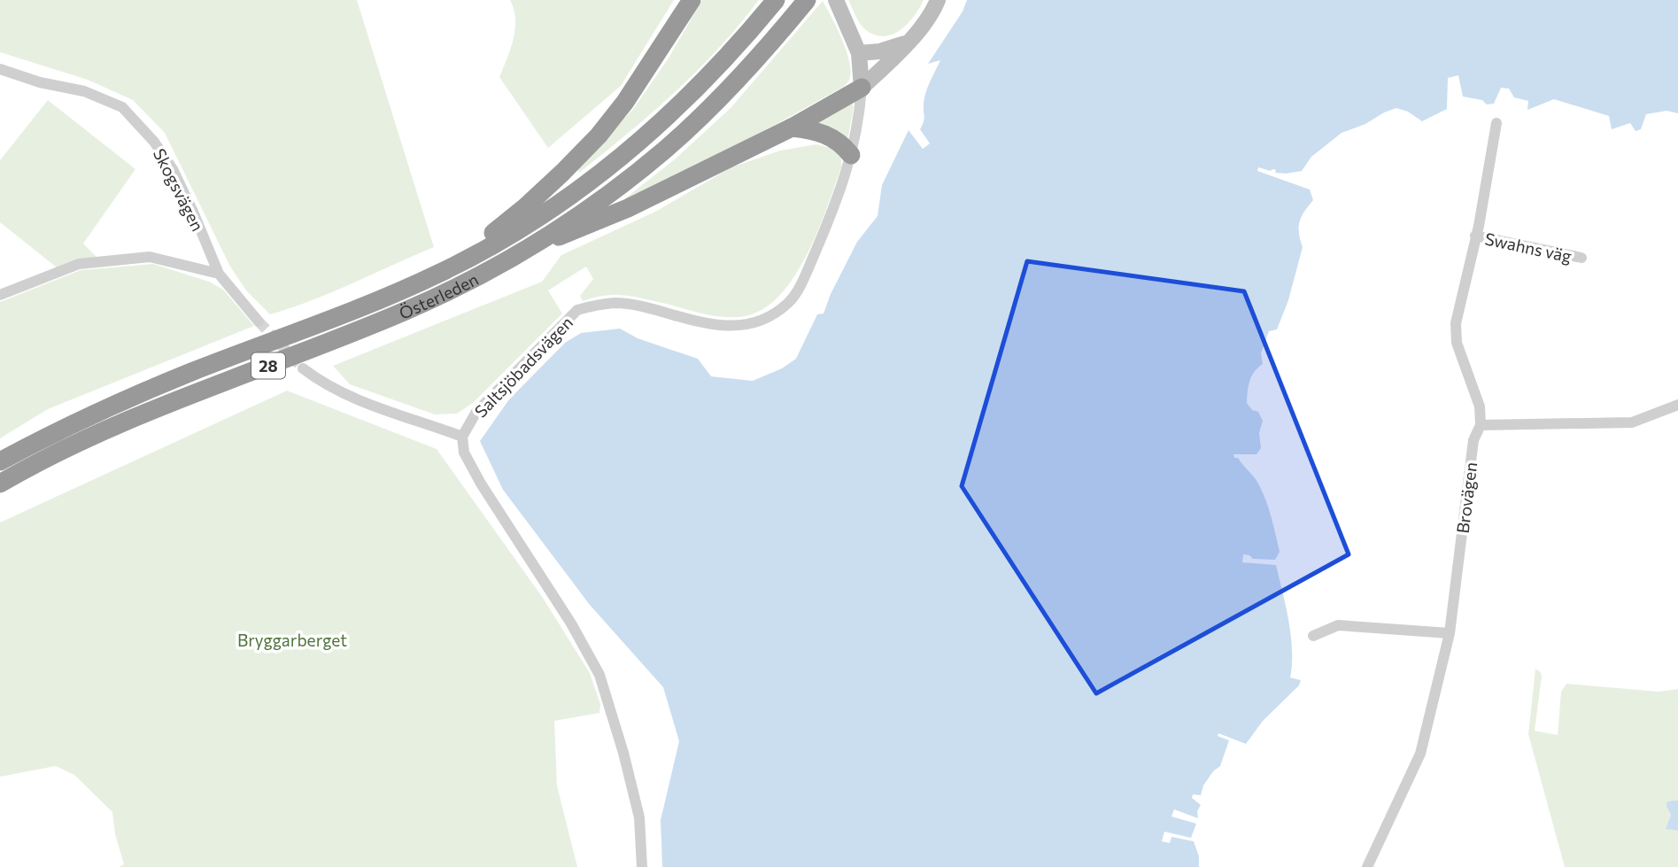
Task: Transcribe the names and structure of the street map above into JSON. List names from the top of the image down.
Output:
{
  "streets": {
    "highway": ["Österleden", "28"],
    "street": [
      "Skogsvägen",
      "Swahns väg",
      "Saltsjöbadsvägen",
      "Brovägen"
    ]
  },
  "crossings": [
    ["Swahns väg", "Brovägen"]
  ],
  "parks": ["Bryggarberget"]
}
